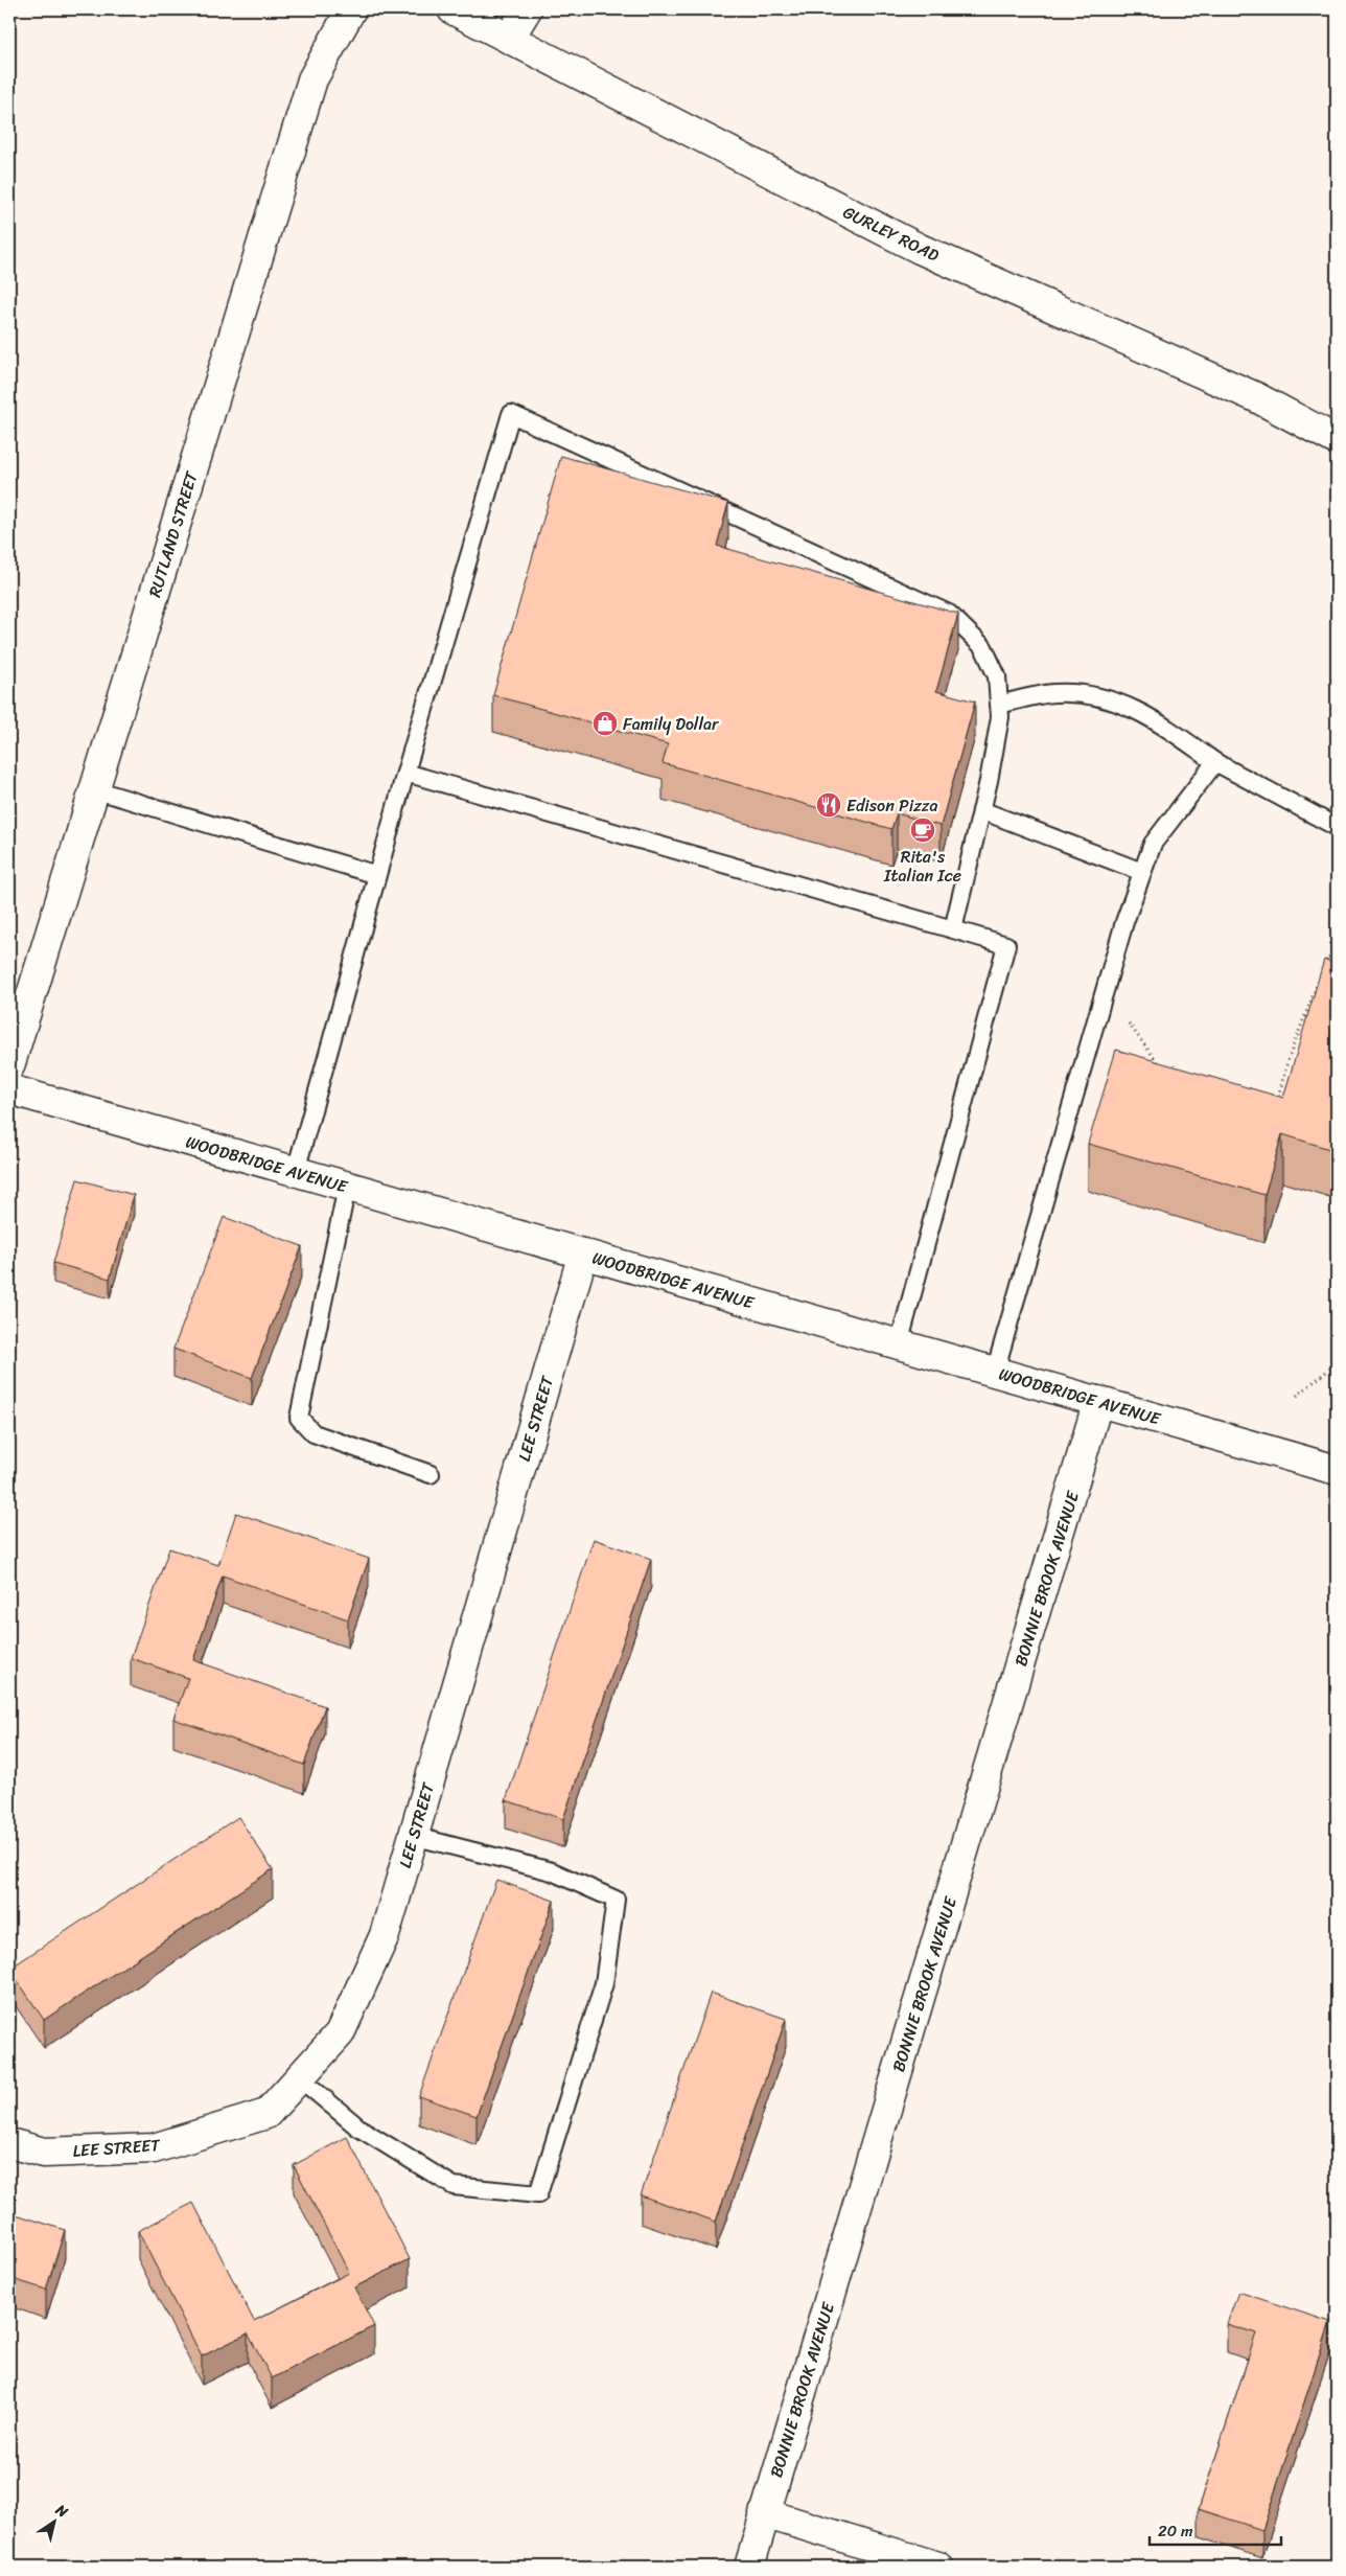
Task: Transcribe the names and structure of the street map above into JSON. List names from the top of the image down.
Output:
{
  "streets": {
    "street": [
      "GURLEY ROAD",
      "RUTLAND STREET",
      "WOODBRIDGE AVENUE",
      "LEE STREET",
      "BONNIE BROOK AVENUE"
    ]
  },
  "crossings": [
    ["WOODBRIDGE AVENUE", "LEE STREET"],
    ["WOODBRIDGE AVENUE", "BONNIE BROOK AVENUE"]
  ],
  "places": {
    "shop": ["Family Dollar"],
    "restaurant": ["Edison Pizza"],
    "cafe": ["Rita's Italian Ice"]
  },
  "scale_bar": "20 m",
  "north": "top right"
}
